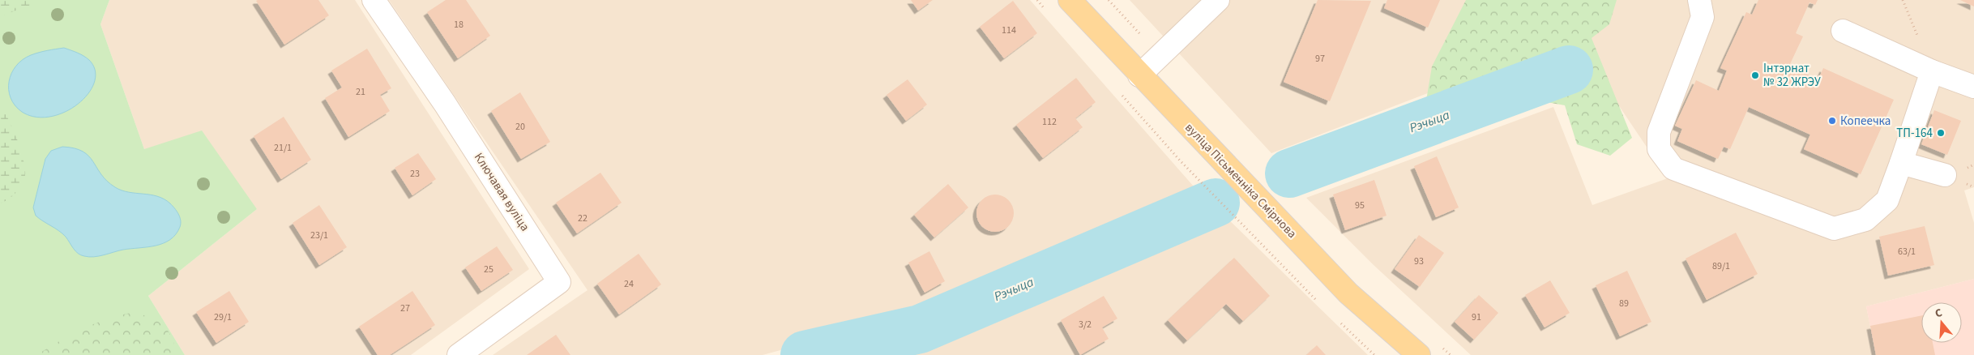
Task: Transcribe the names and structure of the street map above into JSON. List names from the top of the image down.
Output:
{
  "streets": {
    "main road": ["вуліца Пісьменніка Смірнова"],
    "street": ["Ключавая вуліца"]
  },
  "water": ["Рэчыца"],
  "places": ["Інтэрнат № 32 ЖРЭУ", "Копеечка", "ТП-164"],
  "house_numbers": [
    "18",
    "114",
    "97",
    "21",
    "112",
    "20",
    "21/1",
    "23",
    "95",
    "22",
    "23/1",
    "63/1",
    "93",
    "89/1",
    "25",
    "24",
    "89",
    "27",
    "29/1",
    "91",
    "3/2"
  ],
  "north": "top"
}
